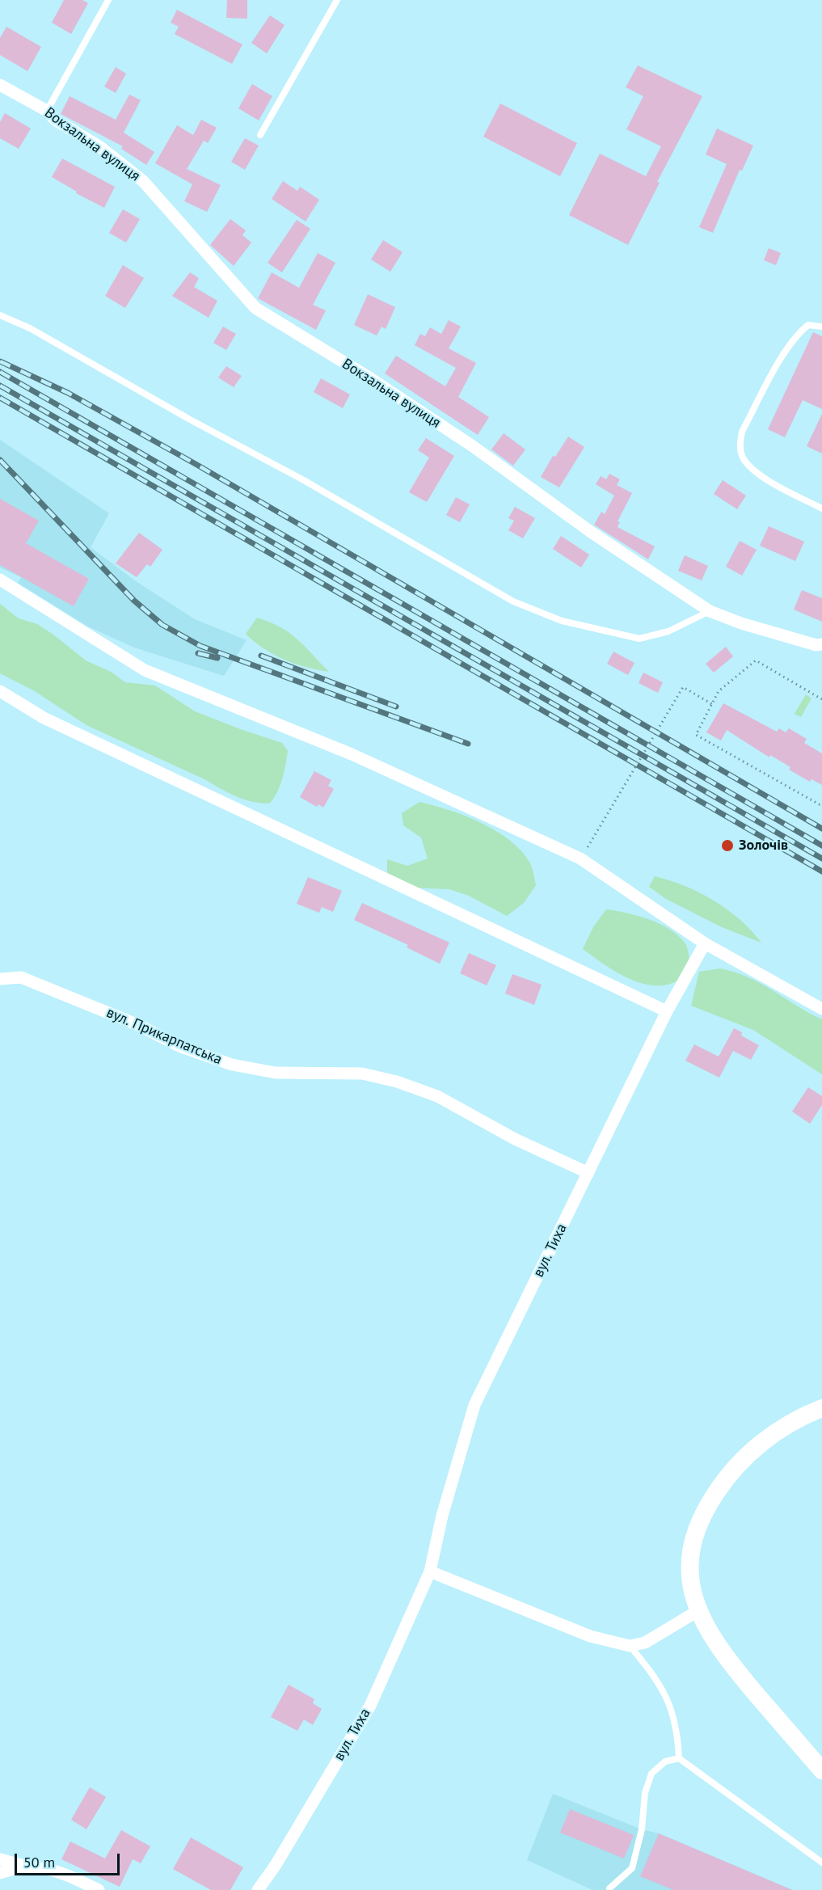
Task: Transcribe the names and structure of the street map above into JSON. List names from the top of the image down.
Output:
{
  "streets": {
    "street": ["Вокзальна вулиця", "вул. Прикарпатська", "вул. Тиха"]
  },
  "crossings": [
    ["вул. Прикарпатська", "вул. Тиха"]
  ],
  "places": ["Золочів"],
  "scale_bar": "50 m"
}
